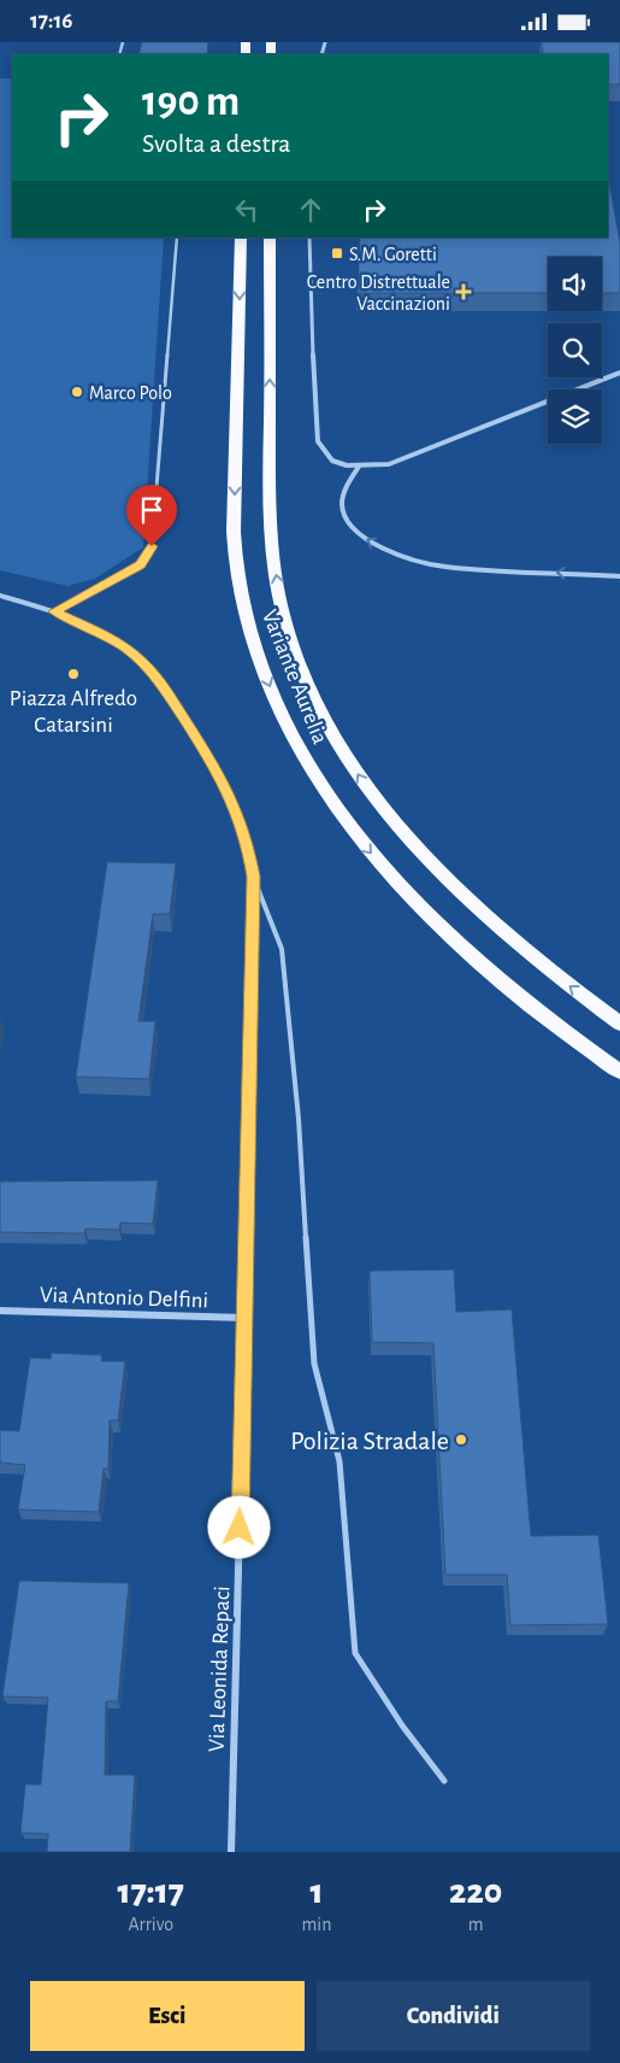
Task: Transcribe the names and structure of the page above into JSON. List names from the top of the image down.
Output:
{
  "streets": {
    "highway": ["Variante Aurelia"],
    "street": ["Via Antonio Delfini", "Via Leonida Repaci"]
  },
  "crossings": [
    ["Via Antonio Delfini", "Via Leonida Repaci"]
  ],
  "places": {
    "transit": ["S.M. Goretti"],
    "health": ["Centro Distrettuale Vaccinazioni"],
    "other": ["Marco Polo", "Piazza Alfredo Catarsini", "Polizia Stradale"]
  },
  "page": {
    "status": "17:16",
    "turn": ["190 m", "Svolta a destra"],
    "eta": [
      "17:17",
      "Arrivo",
      "1",
      "min",
      "220",
      "m"
    ],
    "buttons": ["Esci", "Condividi"]
  }
}
